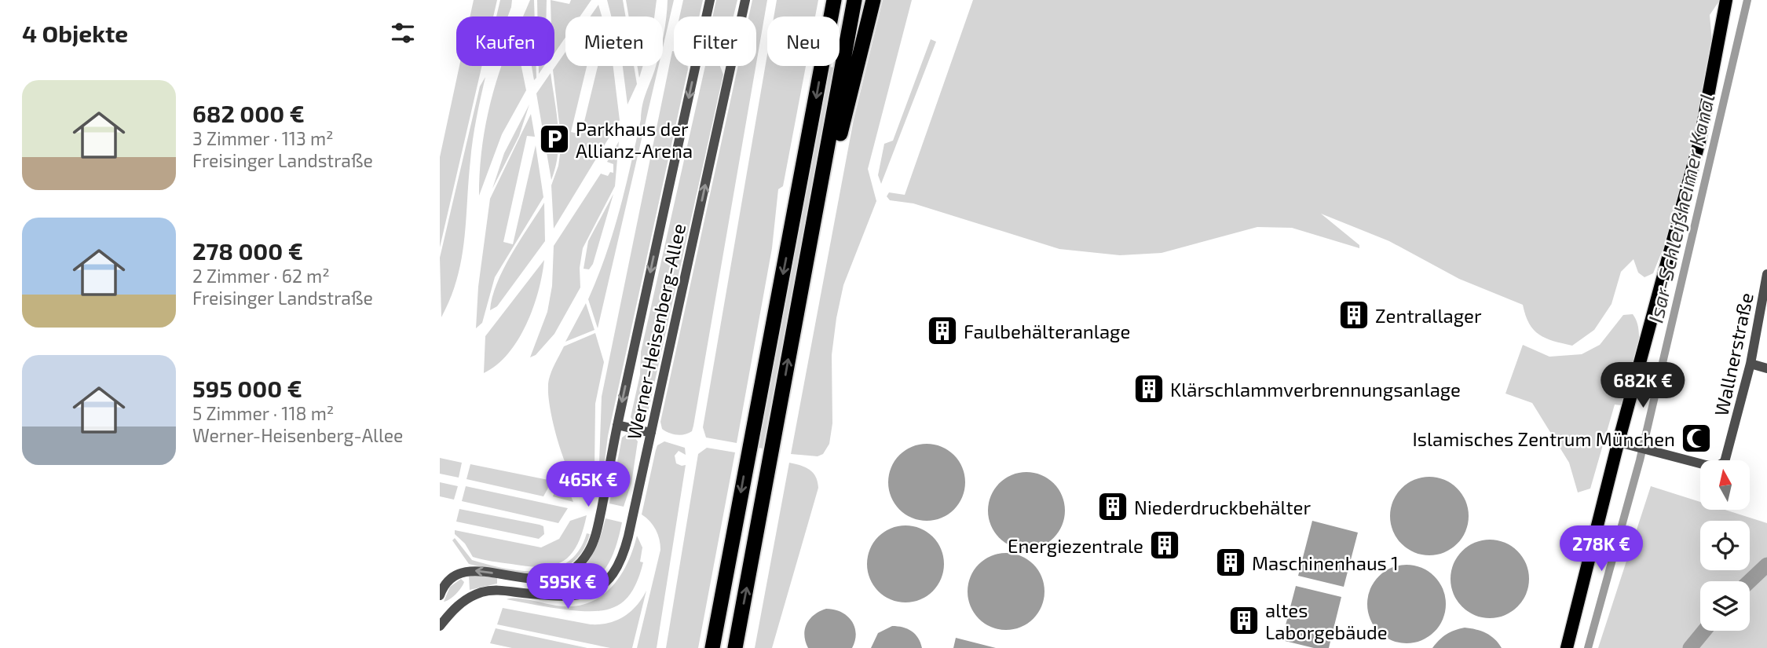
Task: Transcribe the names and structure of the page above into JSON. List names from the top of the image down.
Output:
{
  "streets": {
    "street": ["Werner-Heisenberg-Allee", "Wallnerstraße"]
  },
  "water": ["Isar-Schleißheimer Kanal"],
  "places": {
    "parking": ["Parkhaus der Allianz-Arena"],
    "building": [
      "Zentrallager",
      "Faulbehälteranlage",
      "Klärschlammverbrennungsanlage",
      "Niederdruckbehälter",
      "Energiezentrale",
      "Maschinenhaus 1",
      "altes Laborgebäude"
    ],
    "mosque": ["Islamisches Zentrum München"]
  },
  "north": "top",
  "page": {
    "heading": "4 Objekte",
    "chip": [
      "Kaufen",
      "Mieten",
      "Filter",
      "Neu"
    ],
    "list": [
      {
        "name": "682 000 €",
        "note": "3 Zimmer · 113 m² · Freisinger Landstraße"
      },
      {
        "name": "278 000 €",
        "note": "2 Zimmer · 62 m² · Freisinger Landstraße"
      },
      {
        "name": "595 000 €",
        "note": "5 Zimmer · 118 m² · Werner-Heisenberg-Allee"
      }
    ],
    "price": [
      "682K €",
      "465K €",
      "278K €",
      "595K €"
    ]
  }
}
